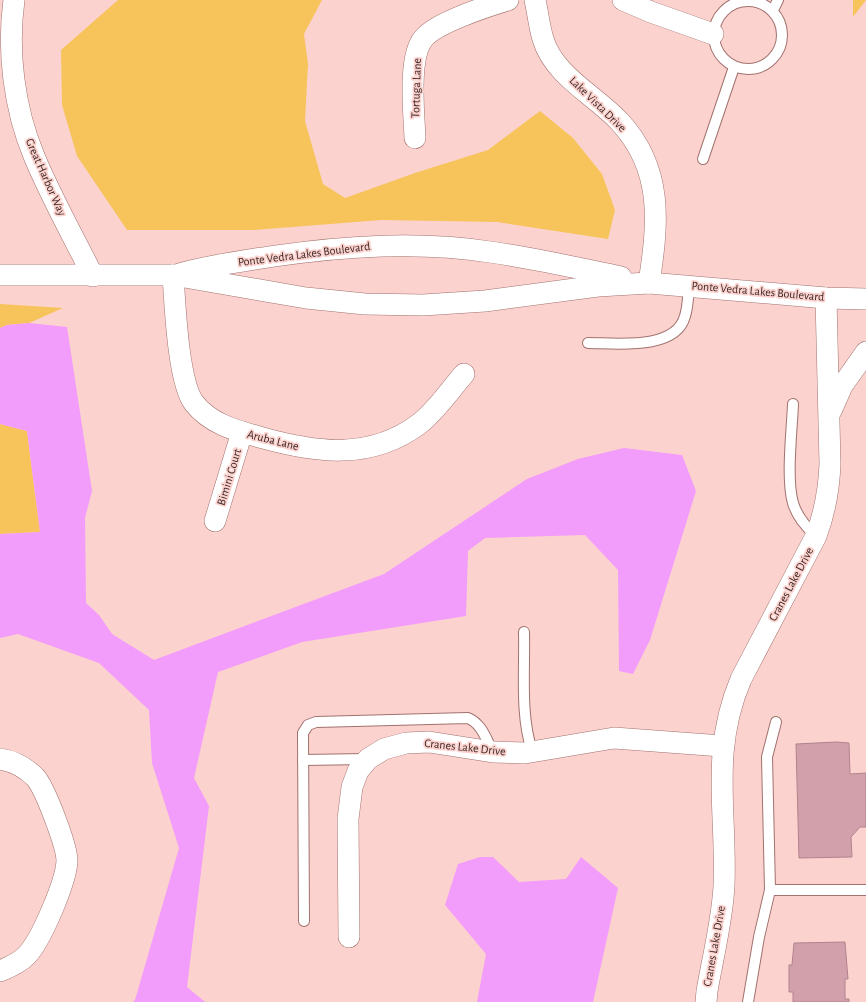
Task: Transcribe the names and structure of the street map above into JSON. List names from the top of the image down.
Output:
{
  "streets": {
    "street": [
      "Tortuga Lane",
      "Lake Vista Drive",
      "Great Harbor Way",
      "Ponte Vedra Lakes Boulevard",
      "Aruba Lane",
      "Bimini Court",
      "Cranes Lake Drive"
    ]
  },
  "crossings": [
    ["Lake Vista Drive", "Ponte Vedra Lakes Boulevard"],
    ["Great Harbor Way", "Ponte Vedra Lakes Boulevard"],
    ["Ponte Vedra Lakes Boulevard", "Aruba Lane"],
    ["Ponte Vedra Lakes Boulevard", "Cranes Lake Drive"],
    ["Aruba Lane", "Bimini Court"]
  ]
}
